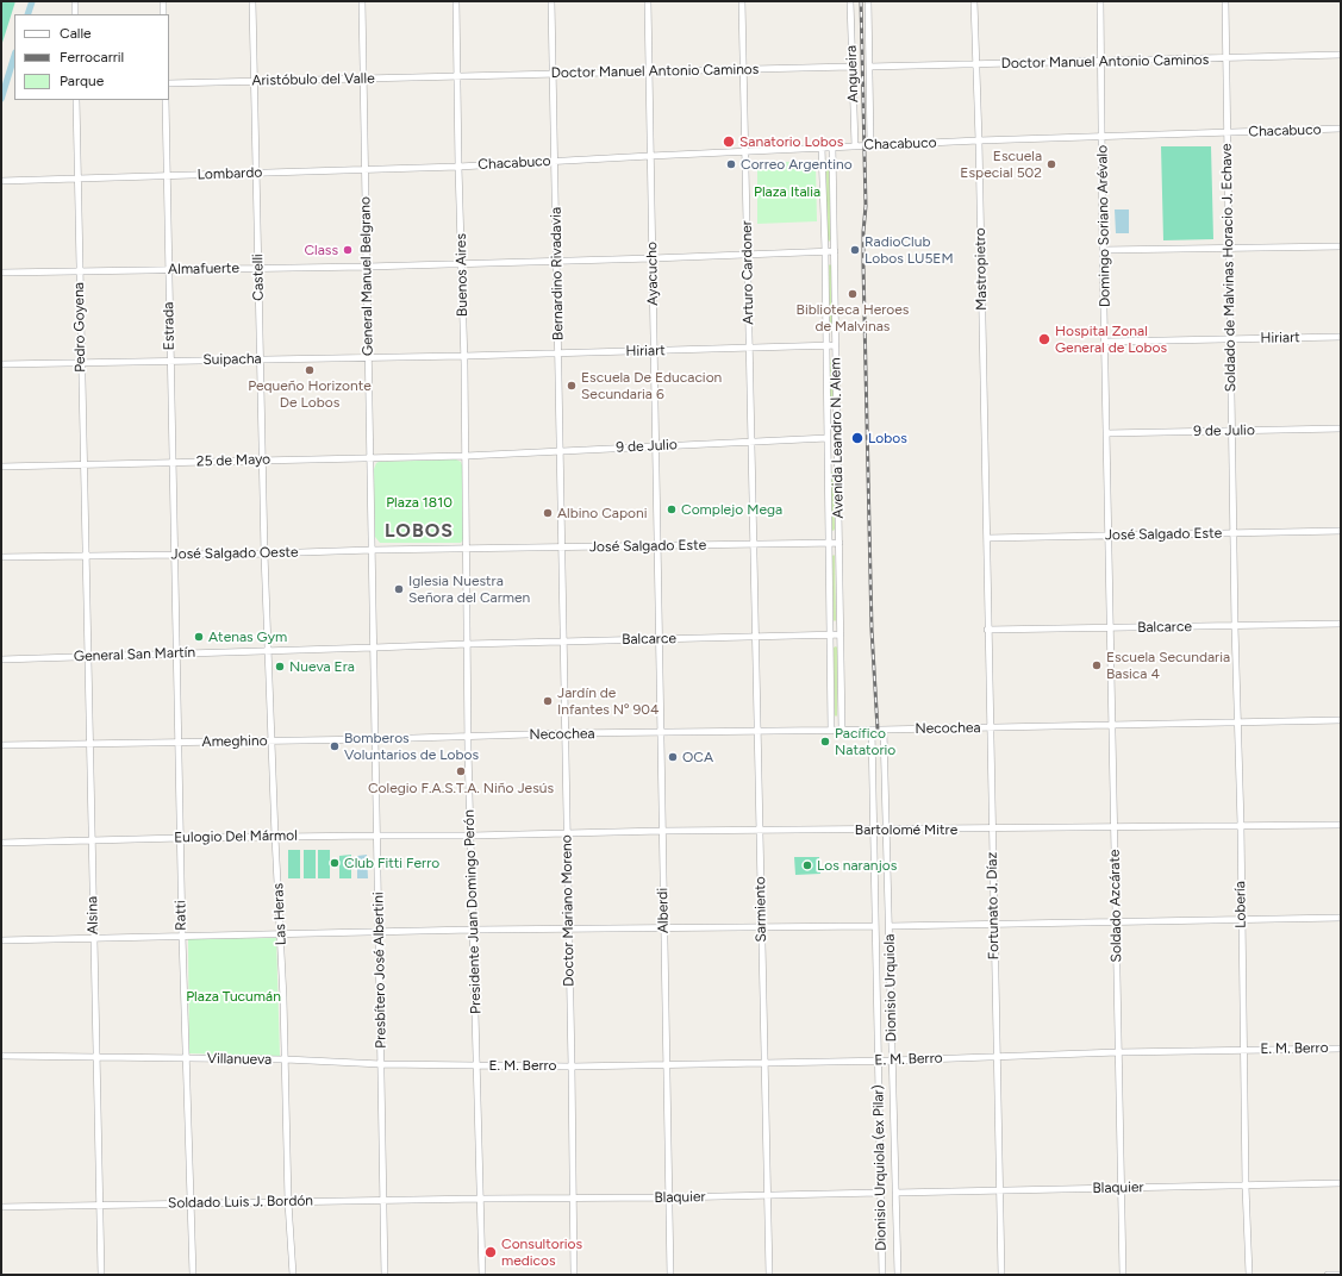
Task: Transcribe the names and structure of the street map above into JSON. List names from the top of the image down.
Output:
{
  "streets": {
    "street": [
      "Doctor Manuel Antonio Caminos",
      "Angueira",
      "Aristóbulo del Valle",
      "Chacabuco",
      "Lombardo",
      "Domingo Soriano Arévalo",
      "Soldado de Malvinas Horacio J. Echave",
      "Almafuerte",
      "Mastropietro",
      "Arturo Cardoner",
      "Bernardino Rivadavia",
      "Ayacucho",
      "Buenos Aires",
      "General Manuel Belgrano",
      "Castelli",
      "Estrada",
      "Pedro Goyena",
      "Hiriart",
      "Suipacha",
      "9 de Julio",
      "Avenida Leandro N. Alem",
      "25 de Mayo",
      "José Salgado Este",
      "José Salgado Oeste",
      "Balcarce",
      "General San Martín",
      "Necochea",
      "Ameghino",
      "Bartolomé Mitre",
      "Eulogio Del Mármol",
      "Lobería",
      "Fortunato J. Díaz",
      "Soldado Azcárate",
      "Sarmiento",
      "Doctor Mariano Moreno",
      "Alberdi",
      "Presidente Juan Domingo Perón",
      "Las Heras",
      "Alsina",
      "Ratti",
      "Presbítero José Albertini",
      "Dionisio Urquiola",
      "E. M. Berro",
      "Villanueva",
      "Dionisio Urquiola (ex Pilar)",
      "Blaquier",
      "Soldado Luis J. Bordón"
    ]
  },
  "crossings": [
    ["Doctor Manuel Antonio Caminos", "Angueira"],
    ["Doctor Manuel Antonio Caminos", "Aristóbulo del Valle"],
    ["Doctor Manuel Antonio Caminos", "Domingo Soriano Arévalo"],
    ["Doctor Manuel Antonio Caminos", "Soldado de Malvinas Horacio J. Echave"],
    ["Doctor Manuel Antonio Caminos", "Mastropietro"],
    ["Doctor Manuel Antonio Caminos", "Arturo Cardoner"],
    ["Doctor Manuel Antonio Caminos", "Bernardino Rivadavia"],
    ["Doctor Manuel Antonio Caminos", "Ayacucho"],
    ["Doctor Manuel Antonio Caminos", "Buenos Aires"],
    ["Angueira", "Chacabuco"],
    ["Aristóbulo del Valle", "Buenos Aires"],
    ["Aristóbulo del Valle", "General Manuel Belgrano"],
    ["Aristóbulo del Valle", "Castelli"],
    ["Chacabuco", "Lombardo"],
    ["Chacabuco", "Domingo Soriano Arévalo"],
    ["Chacabuco", "Soldado de Malvinas Horacio J. Echave"],
    ["Chacabuco", "Mastropietro"],
    ["Chacabuco", "Arturo Cardoner"],
    ["Chacabuco", "Bernardino Rivadavia"],
    ["Chacabuco", "Ayacucho"],
    ["Chacabuco", "Buenos Aires"],
    ["Chacabuco", "Avenida Leandro N. Alem"],
    ["Lombardo", "Buenos Aires"],
    ["Lombardo", "General Manuel Belgrano"],
    ["Lombardo", "Castelli"],
    ["Lombardo", "Estrada"],
    ["Lombardo", "Pedro Goyena"],
    ["Domingo Soriano Arévalo", "Hiriart"],
    ["Domingo Soriano Arévalo", "9 de Julio"],
    ["Domingo Soriano Arévalo", "José Salgado Este"],
    ["Domingo Soriano Arévalo", "Soldado Azcárate"],
    ["Soldado de Malvinas Horacio J. Echave", "Hiriart"],
    ["Soldado de Malvinas Horacio J. Echave", "9 de Julio"],
    ["Soldado de Malvinas Horacio J. Echave", "José Salgado Este"],
    ["Soldado de Malvinas Horacio J. Echave", "Lobería"],
    ["Almafuerte", "Arturo Cardoner"],
    ["Almafuerte", "Bernardino Rivadavia"],
    ["Almafuerte", "Ayacucho"],
    ["Almafuerte", "Buenos Aires"],
    ["Almafuerte", "General Manuel Belgrano"],
    ["Almafuerte", "Castelli"],
    ["Almafuerte", "Estrada"],
    ["Almafuerte", "Pedro Goyena"],
    ["Almafuerte", "Avenida Leandro N. Alem"],
    ["Mastropietro", "José Salgado Este"],
    ["Mastropietro", "Fortunato J. Díaz"],
    ["Arturo Cardoner", "Hiriart"],
    ["Arturo Cardoner", "9 de Julio"],
    ["Arturo Cardoner", "José Salgado Este"],
    ["Arturo Cardoner", "Sarmiento"],
    ["Bernardino Rivadavia", "Hiriart"],
    ["Bernardino Rivadavia", "9 de Julio"],
    ["Bernardino Rivadavia", "José Salgado Este"],
    ["Bernardino Rivadavia", "Doctor Mariano Moreno"],
    ["Ayacucho", "Hiriart"],
    ["Ayacucho", "9 de Julio"],
    ["Ayacucho", "José Salgado Este"],
    ["Ayacucho", "Alberdi"],
    ["Buenos Aires", "Hiriart"],
    ["Buenos Aires", "Suipacha"],
    ["Buenos Aires", "9 de Julio"],
    ["Buenos Aires", "25 de Mayo"],
    ["Buenos Aires", "José Salgado Este"],
    ["Buenos Aires", "José Salgado Oeste"],
    ["Buenos Aires", "Presidente Juan Domingo Perón"],
    ["General Manuel Belgrano", "Suipacha"],
    ["General Manuel Belgrano", "25 de Mayo"],
    ["General Manuel Belgrano", "José Salgado Oeste"],
    ["General Manuel Belgrano", "Presbítero José Albertini"],
    ["Castelli", "Suipacha"],
    ["Castelli", "25 de Mayo"],
    ["Castelli", "José Salgado Oeste"],
    ["Castelli", "Las Heras"],
    ["Estrada", "Suipacha"],
    ["Estrada", "25 de Mayo"],
    ["Estrada", "José Salgado Oeste"],
    ["Estrada", "Ratti"],
    ["Pedro Goyena", "Suipacha"],
    ["Pedro Goyena", "25 de Mayo"],
    ["Pedro Goyena", "José Salgado Oeste"],
    ["Pedro Goyena", "Alsina"],
    ["Hiriart", "Suipacha"],
    ["Hiriart", "Avenida Leandro N. Alem"],
    ["9 de Julio", "Avenida Leandro N. Alem"],
    ["9 de Julio", "25 de Mayo"],
    ["Avenida Leandro N. Alem", "José Salgado Este"],
    ["Avenida Leandro N. Alem", "Balcarce"],
    ["Avenida Leandro N. Alem", "Necochea"],
    ["José Salgado Este", "José Salgado Oeste"],
    ["José Salgado Este", "Lobería"],
    ["José Salgado Este", "Fortunato J. Díaz"],
    ["José Salgado Este", "Soldado Azcárate"],
    ["José Salgado Este", "Sarmiento"],
    ["José Salgado Este", "Doctor Mariano Moreno"],
    ["José Salgado Este", "Alberdi"],
    ["José Salgado Este", "Presidente Juan Domingo Perón"],
    ["José Salgado Oeste", "Presidente Juan Domingo Perón"],
    ["José Salgado Oeste", "Las Heras"],
    ["José Salgado Oeste", "Alsina"],
    ["José Salgado Oeste", "Ratti"],
    ["José Salgado Oeste", "Presbítero José Albertini"],
    ["Balcarce", "General San Martín"],
    ["Balcarce", "Lobería"],
    ["Balcarce", "Fortunato J. Díaz"],
    ["Balcarce", "Soldado Azcárate"],
    ["Balcarce", "Sarmiento"],
    ["Balcarce", "Doctor Mariano Moreno"],
    ["Balcarce", "Alberdi"],
    ["Balcarce", "Presidente Juan Domingo Perón"],
    ["General San Martín", "Presidente Juan Domingo Perón"],
    ["General San Martín", "Las Heras"],
    ["General San Martín", "Alsina"],
    ["General San Martín", "Ratti"],
    ["General San Martín", "Presbítero José Albertini"],
    ["Necochea", "Ameghino"],
    ["Necochea", "Lobería"],
    ["Necochea", "Fortunato J. Díaz"],
    ["Necochea", "Soldado Azcárate"],
    ["Necochea", "Sarmiento"],
    ["Necochea", "Doctor Mariano Moreno"],
    ["Necochea", "Alberdi"],
    ["Necochea", "Presidente Juan Domingo Perón"],
    ["Necochea", "Dionisio Urquiola"],
    ["Ameghino", "Presidente Juan Domingo Perón"],
    ["Ameghino", "Las Heras"],
    ["Ameghino", "Alsina"],
    ["Ameghino", "Ratti"],
    ["Ameghino", "Presbítero José Albertini"],
    ["Bartolomé Mitre", "Eulogio Del Mármol"],
    ["Bartolomé Mitre", "Lobería"],
    ["Bartolomé Mitre", "Fortunato J. Díaz"],
    ["Bartolomé Mitre", "Soldado Azcárate"],
    ["Bartolomé Mitre", "Sarmiento"],
    ["Bartolomé Mitre", "Doctor Mariano Moreno"],
    ["Bartolomé Mitre", "Alberdi"],
    ["Bartolomé Mitre", "Presidente Juan Domingo Perón"],
    ["Bartolomé Mitre", "Dionisio Urquiola"],
    ["Eulogio Del Mármol", "Presidente Juan Domingo Perón"],
    ["Eulogio Del Mármol", "Las Heras"],
    ["Eulogio Del Mármol", "Alsina"],
    ["Eulogio Del Mármol", "Ratti"],
    ["Eulogio Del Mármol", "Presbítero José Albertini"],
    ["Lobería", "E. M. Berro"],
    ["Lobería", "Blaquier"],
    ["Fortunato J. Díaz", "E. M. Berro"],
    ["Fortunato J. Díaz", "Blaquier"],
    ["Soldado Azcárate", "E. M. Berro"],
    ["Soldado Azcárate", "Blaquier"],
    ["Sarmiento", "E. M. Berro"],
    ["Sarmiento", "Blaquier"],
    ["Doctor Mariano Moreno", "E. M. Berro"],
    ["Doctor Mariano Moreno", "Blaquier"],
    ["Alberdi", "E. M. Berro"],
    ["Alberdi", "Blaquier"],
    ["Presidente Juan Domingo Perón", "E. M. Berro"],
    ["Presidente Juan Domingo Perón", "Villanueva"],
    ["Presidente Juan Domingo Perón", "Blaquier"],
    ["Presidente Juan Domingo Perón", "Soldado Luis J. Bordón"],
    ["Las Heras", "Villanueva"],
    ["Las Heras", "Soldado Luis J. Bordón"],
    ["Alsina", "Villanueva"],
    ["Alsina", "Soldado Luis J. Bordón"],
    ["Ratti", "Villanueva"],
    ["Ratti", "Soldado Luis J. Bordón"],
    ["Presbítero José Albertini", "Villanueva"],
    ["Presbítero José Albertini", "Soldado Luis J. Bordón"],
    ["Dionisio Urquiola", "E. M. Berro"],
    ["Dionisio Urquiola", "Dionisio Urquiola (ex Pilar)"],
    ["Dionisio Urquiola", "Blaquier"],
    ["E. M. Berro", "Villanueva"],
    ["E. M. Berro", "Dionisio Urquiola (ex Pilar)"],
    ["Dionisio Urquiola (ex Pilar)", "Blaquier"],
    ["Blaquier", "Soldado Luis J. Bordón"]
  ],
  "districts": ["LOBOS"],
  "parks": ["Plaza Italia", "Plaza 1810", "Plaza Tucumán"],
  "places": [
    "Sanatorio Lobos",
    "Correo Argentino",
    "Escuela Especial 502",
    "Class",
    "RadioClub Lobos LU5EM",
    "Biblioteca Heroes de Malvinas",
    "Hospital Zonal General de Lobos",
    "Pequeño Horizonte De Lobos",
    "Escuela De Educacion Secundaria 6",
    "Lobos",
    "Complejo Mega",
    "Albino Caponi",
    "Iglesia Nuestra Señora del Carmen",
    "Atenas Gym",
    "Escuela Secundaria Basica 4",
    "Nueva Era",
    "Jardín de Infantes Nº 904",
    "Pacífico Natatorio",
    "Bomberos Voluntarios de Lobos",
    "OCA",
    "Colegio F.A.S.T.A. Niño Jesús",
    "Club Fitti Ferro",
    "Los naranjos",
    "Consultorios medicos"
  ],
  "legend": ["Calle", "Ferrocarril", "Parque"]
}
